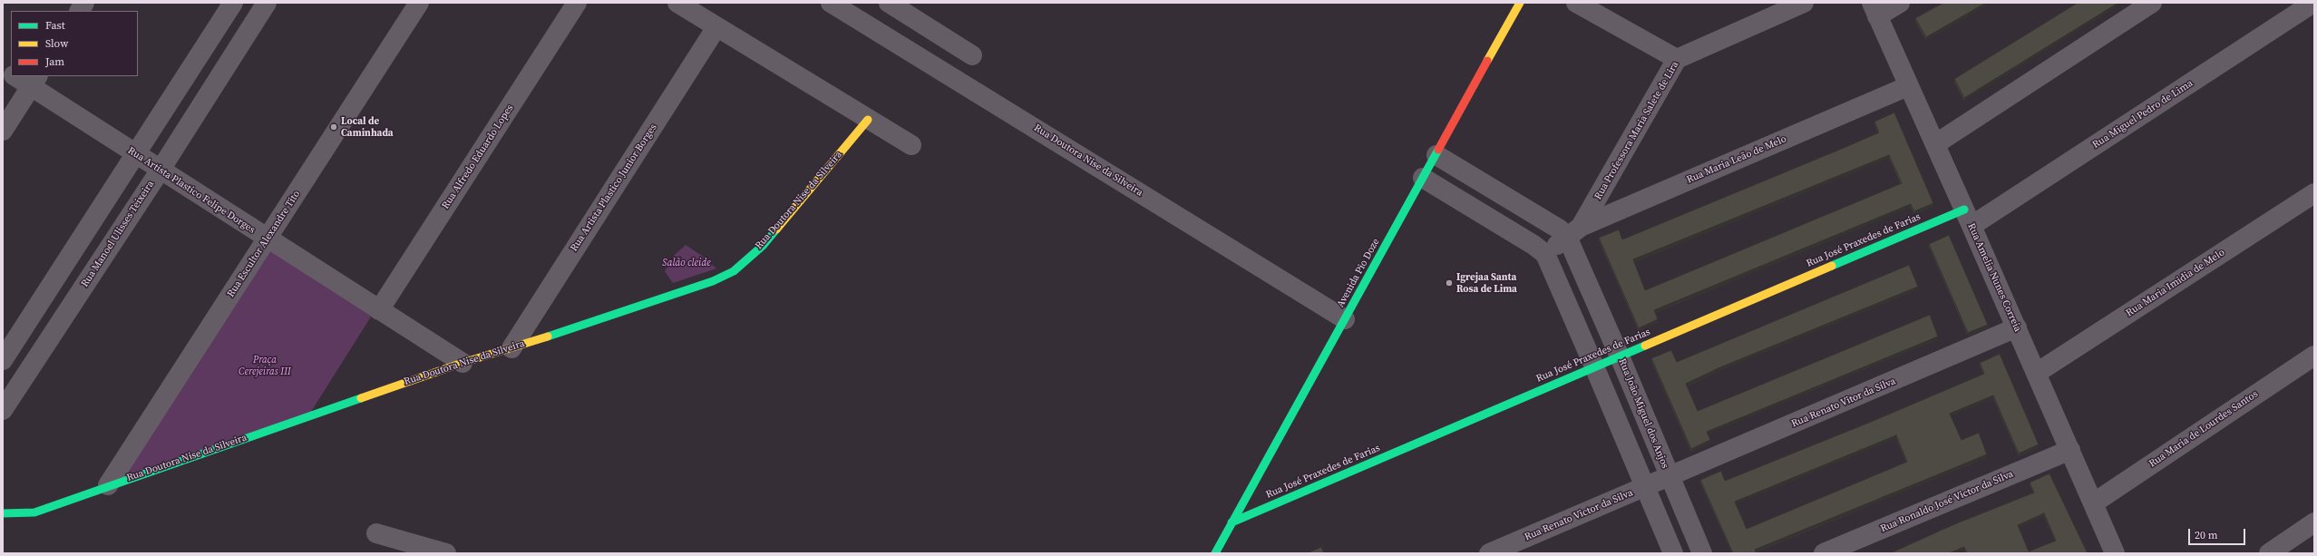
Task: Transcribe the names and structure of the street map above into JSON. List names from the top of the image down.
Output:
{
  "streets": {
    "street": [
      "Rua Miguel Pedro de Lima",
      "Rua Professora Maria Salete de Lira",
      "Rua Alfredo Eduardo Lopes",
      "Rua Maria Leão de Melo",
      "Rua Doutora Nise da Silveira",
      "Rua Artista Plastico Junior Borges",
      "Rua Artista Plastico Felipe Dorges",
      "Rua Manoel Ulisses Teixeira",
      "Rua José Praxedes de Farias",
      "Rua Escultor Alexandre Tito",
      "Avenida Pio Doze",
      "Rua Amelia Nunes Correia",
      "Rua Maria Imidia de Melo",
      "Rua Renato Vitor da Silva",
      "Rua João Miguel dos Anjos",
      "Rua Maria de Lourdes Santos",
      "Rua Ronaldo José Victor da Silva",
      "Rua Renato Victor da Silva"
    ]
  },
  "crossings": [
    ["Rua Miguel Pedro de Lima", "Rua José Praxedes de Farias"],
    ["Rua Miguel Pedro de Lima", "Rua Amelia Nunes Correia"],
    ["Rua Professora Maria Salete de Lira", "Rua Maria Leão de Melo"],
    ["Rua Professora Maria Salete de Lira", "Rua João Miguel dos Anjos"],
    ["Rua Alfredo Eduardo Lopes", "Rua Artista Plastico Felipe Dorges"],
    ["Rua Maria Leão de Melo", "Rua Amelia Nunes Correia"],
    ["Rua Maria Leão de Melo", "Rua João Miguel dos Anjos"],
    ["Rua Doutora Nise da Silveira", "Rua Artista Plastico Junior Borges"],
    ["Rua Doutora Nise da Silveira", "Rua Artista Plastico Felipe Dorges"],
    ["Rua Doutora Nise da Silveira", "Rua Escultor Alexandre Tito"],
    ["Rua Doutora Nise da Silveira", "Avenida Pio Doze"],
    ["Rua Artista Plastico Felipe Dorges", "Rua Manoel Ulisses Teixeira"],
    ["Rua Artista Plastico Felipe Dorges", "Rua Escultor Alexandre Tito"],
    ["Rua José Praxedes de Farias", "Avenida Pio Doze"],
    ["Rua José Praxedes de Farias", "Rua Amelia Nunes Correia"],
    ["Rua José Praxedes de Farias", "Rua João Miguel dos Anjos"],
    ["Avenida Pio Doze", "Rua João Miguel dos Anjos"],
    ["Rua Amelia Nunes Correia", "Rua Maria Imidia de Melo"],
    ["Rua Amelia Nunes Correia", "Rua Renato Vitor da Silva"],
    ["Rua Amelia Nunes Correia", "Rua Maria de Lourdes Santos"],
    ["Rua Amelia Nunes Correia", "Rua Ronaldo José Victor da Silva"],
    ["Rua Renato Vitor da Silva", "Rua João Miguel dos Anjos"],
    ["Rua Renato Vitor da Silva", "Rua Renato Victor da Silva"],
    ["Rua João Miguel dos Anjos", "Rua Renato Victor da Silva"]
  ],
  "parks": ["Salão cleide", "Praça Cerejeiras III"],
  "places": ["Local de Caminhada", "Igrejaa Santa Rosa de Lima"],
  "legend": ["Fast", "Slow", "Jam"],
  "scale_bar": "20 m"
}
